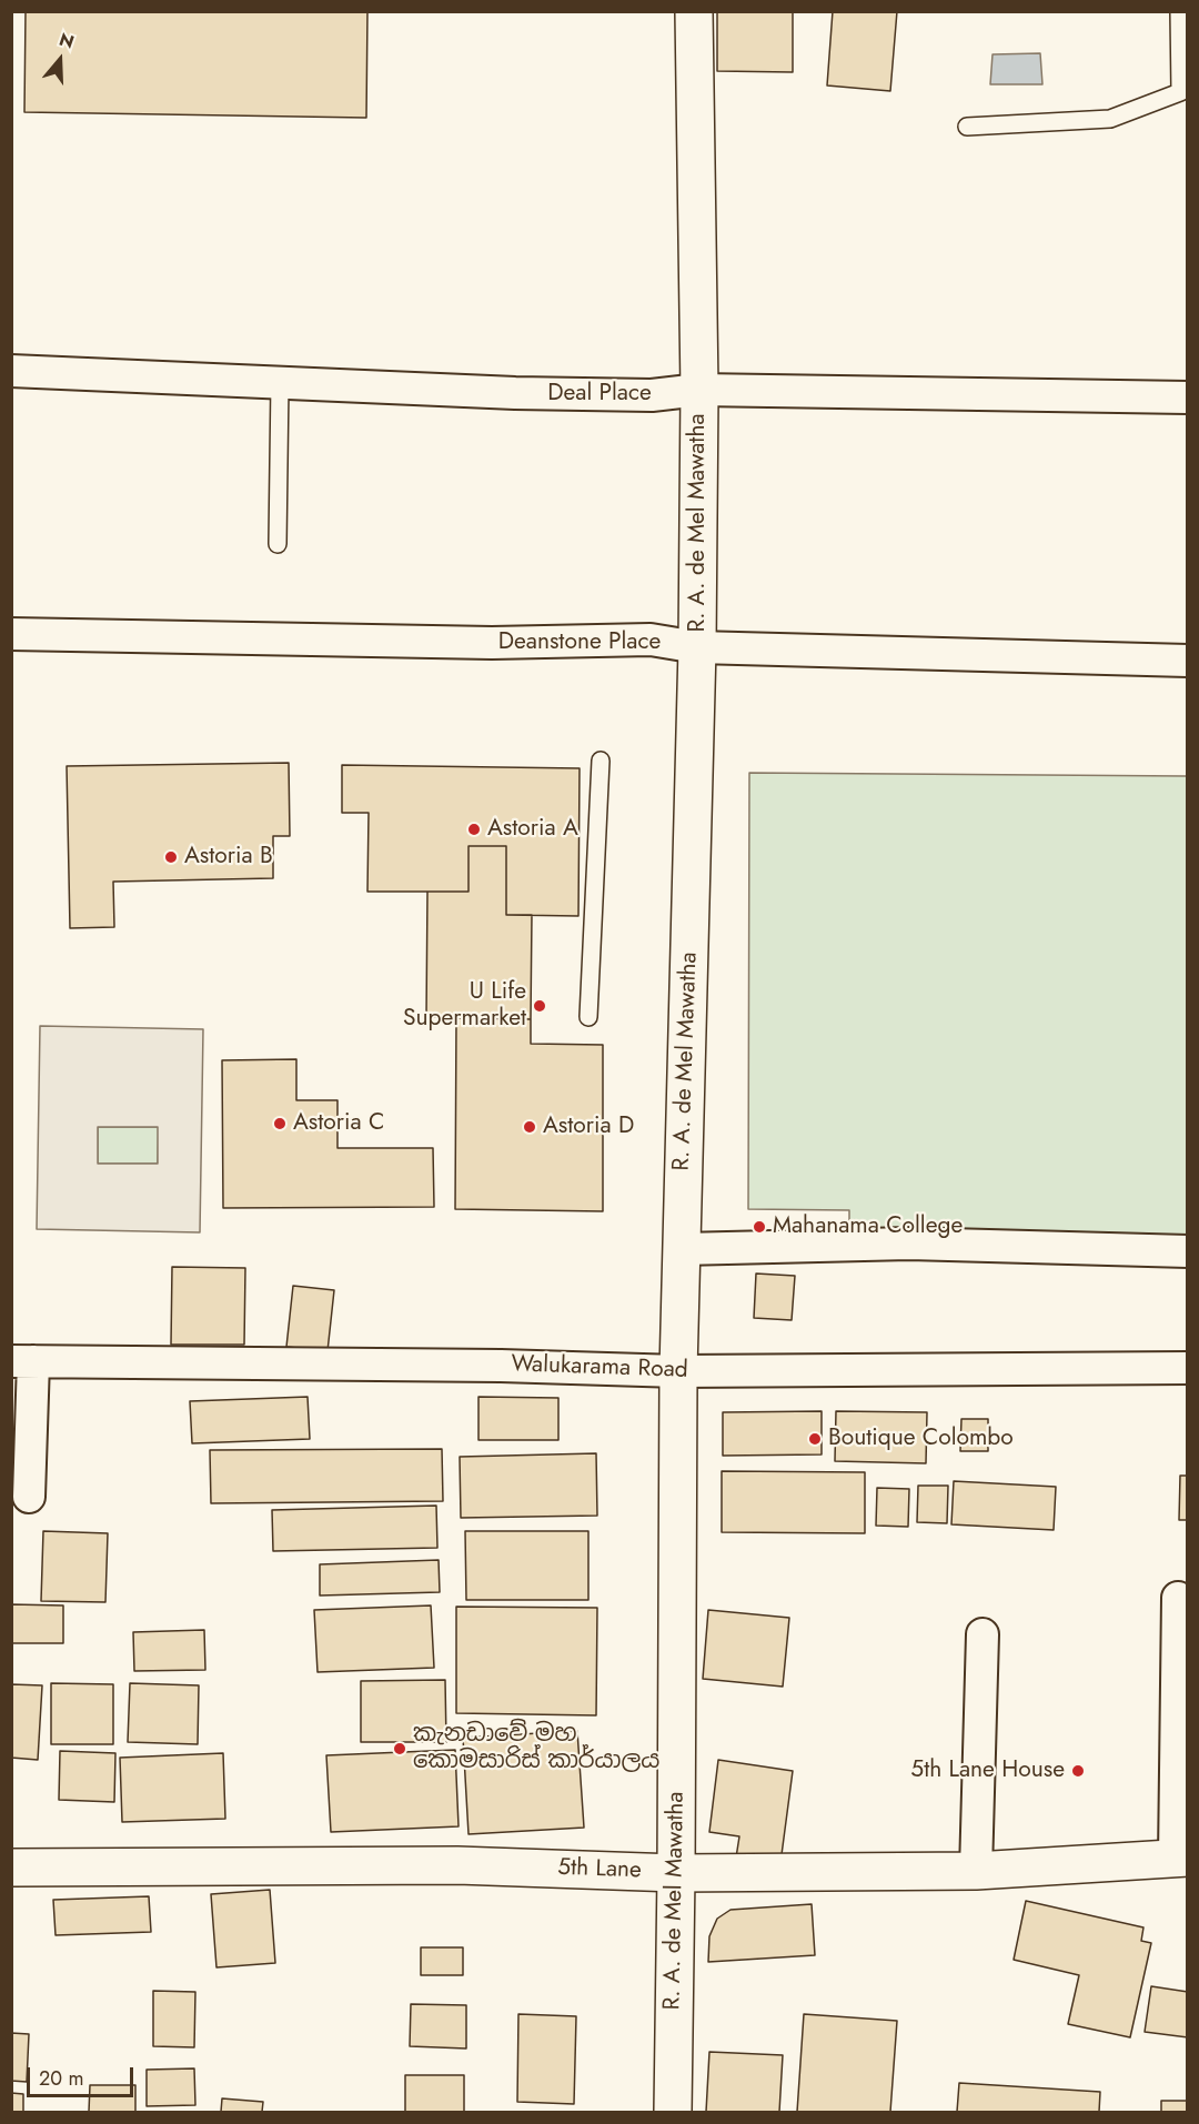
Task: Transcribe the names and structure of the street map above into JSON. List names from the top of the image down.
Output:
{
  "streets": {
    "main road": ["R. A. de Mel Mawatha", "5th Lane"],
    "street": ["Deal Place", "Deanstone Place", "Walukarama Road"]
  },
  "crossings": [
    ["Deal Place", "R. A. de Mel Mawatha"],
    ["R. A. de Mel Mawatha", "Deanstone Place"],
    ["R. A. de Mel Mawatha", "Walukarama Road"],
    ["R. A. de Mel Mawatha", "5th Lane"]
  ],
  "places": [
    "Astoria A",
    "Astoria B",
    "U Life Supermarket",
    "Astoria C",
    "Astoria D",
    "Mahanama College",
    "Boutique Colombo",
    "කැනඩාවේ මහ කොමසාරිස් කාර්යාලය",
    "5th Lane House"
  ],
  "scale_bar": "20 m",
  "north": "top"
}
